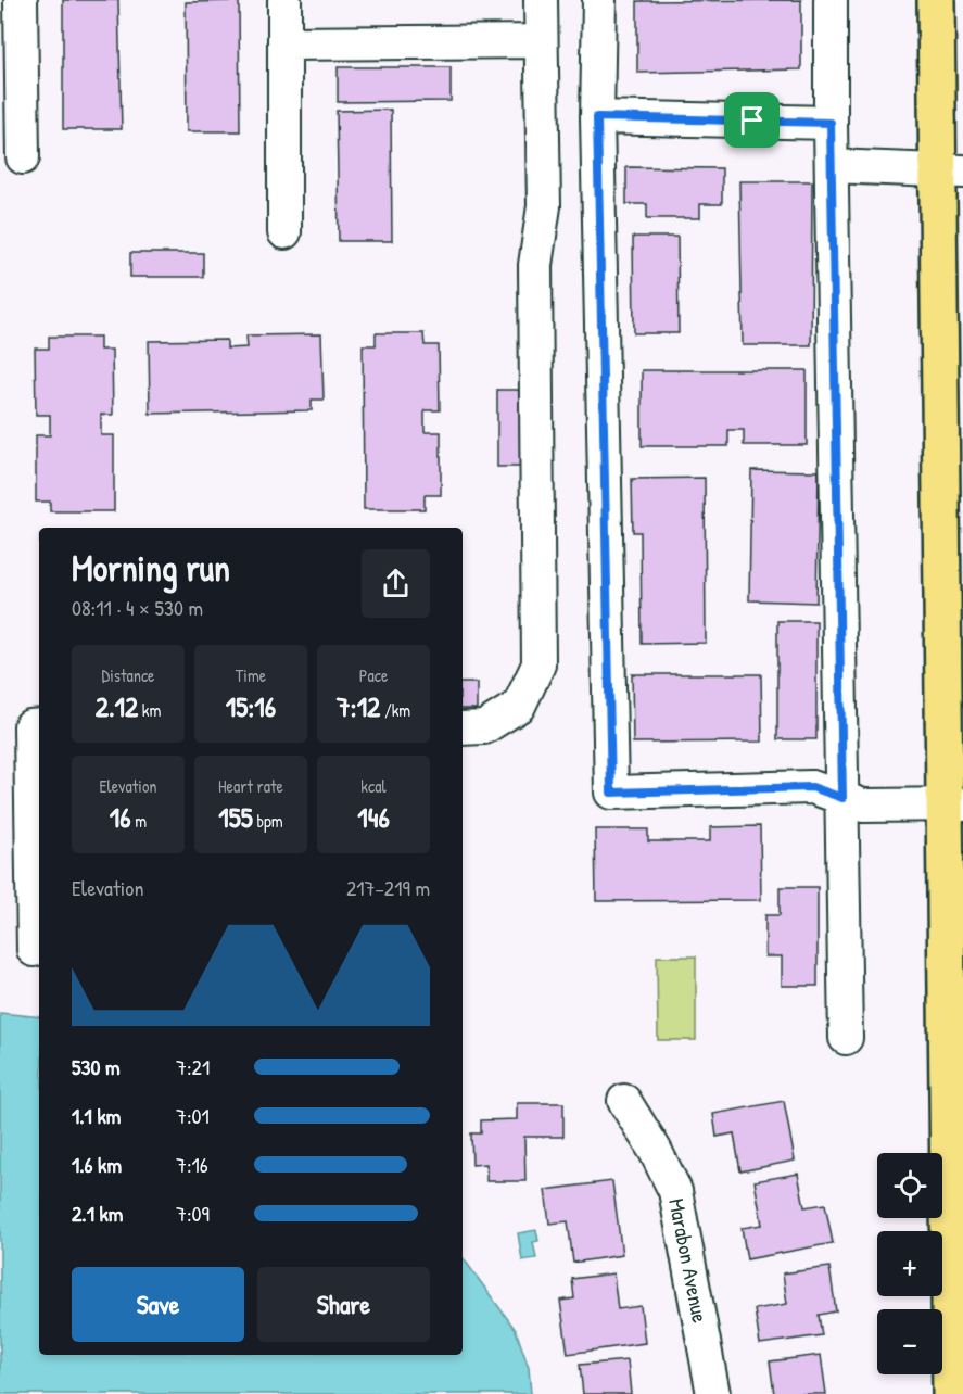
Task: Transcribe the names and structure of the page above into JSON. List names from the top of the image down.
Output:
{
  "streets": {
    "street": ["Marabon Avenue"]
  },
  "page": {
    "heading": ["Morning run", "08:11 · 4 × 530 m"],
    "stats": [
      ["Distance", "2.12 km"],
      ["Time", "15:16"],
      ["Pace", "7:12 /km"],
      ["Elevation", "16 m"],
      ["Heart rate", "155 bpm"],
      ["kcal", "146"]
    ],
    "chart": ["Elevation", "217–219 m"],
    "list": [
      {
        "name": "530 m",
        "note": "7:21"
      },
      {
        "name": "1.1 km",
        "note": "7:01"
      },
      {
        "name": "1.6 km",
        "note": "7:16"
      },
      {
        "name": "2.1 km",
        "note": "7:09"
      }
    ],
    "map_buttons": ["+", "−"],
    "buttons": ["Save", "Share"]
  }
}
